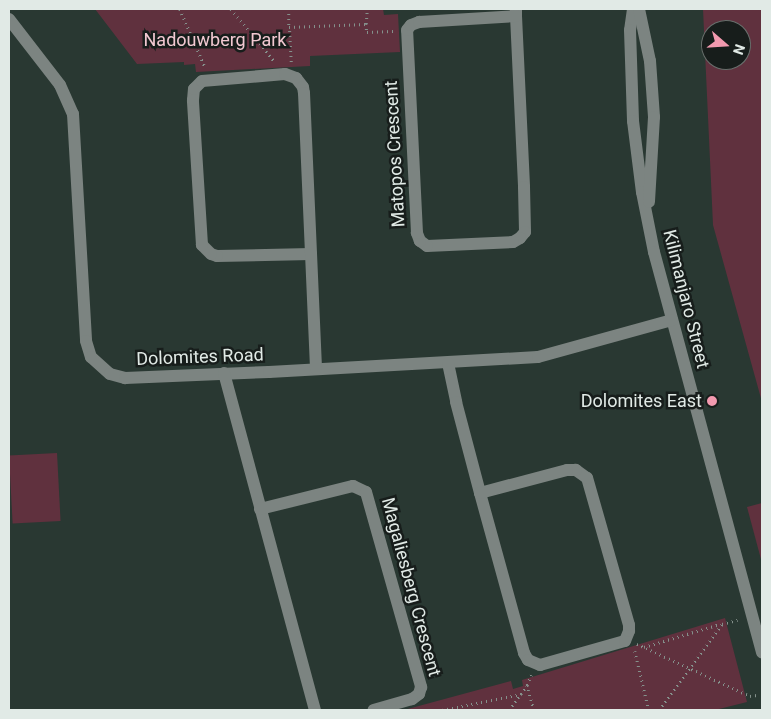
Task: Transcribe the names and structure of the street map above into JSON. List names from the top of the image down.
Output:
{
  "streets": {
    "street": [
      "Matopos Crescent",
      "Kilimanjaro Street",
      "Dolomites Road",
      "Magaliesberg Crescent"
    ]
  },
  "crossings": [
    ["Kilimanjaro Street", "Dolomites Road"]
  ],
  "parks": ["Nadouwberg Park"],
  "places": ["Dolomites East"],
  "north": "right"
}
